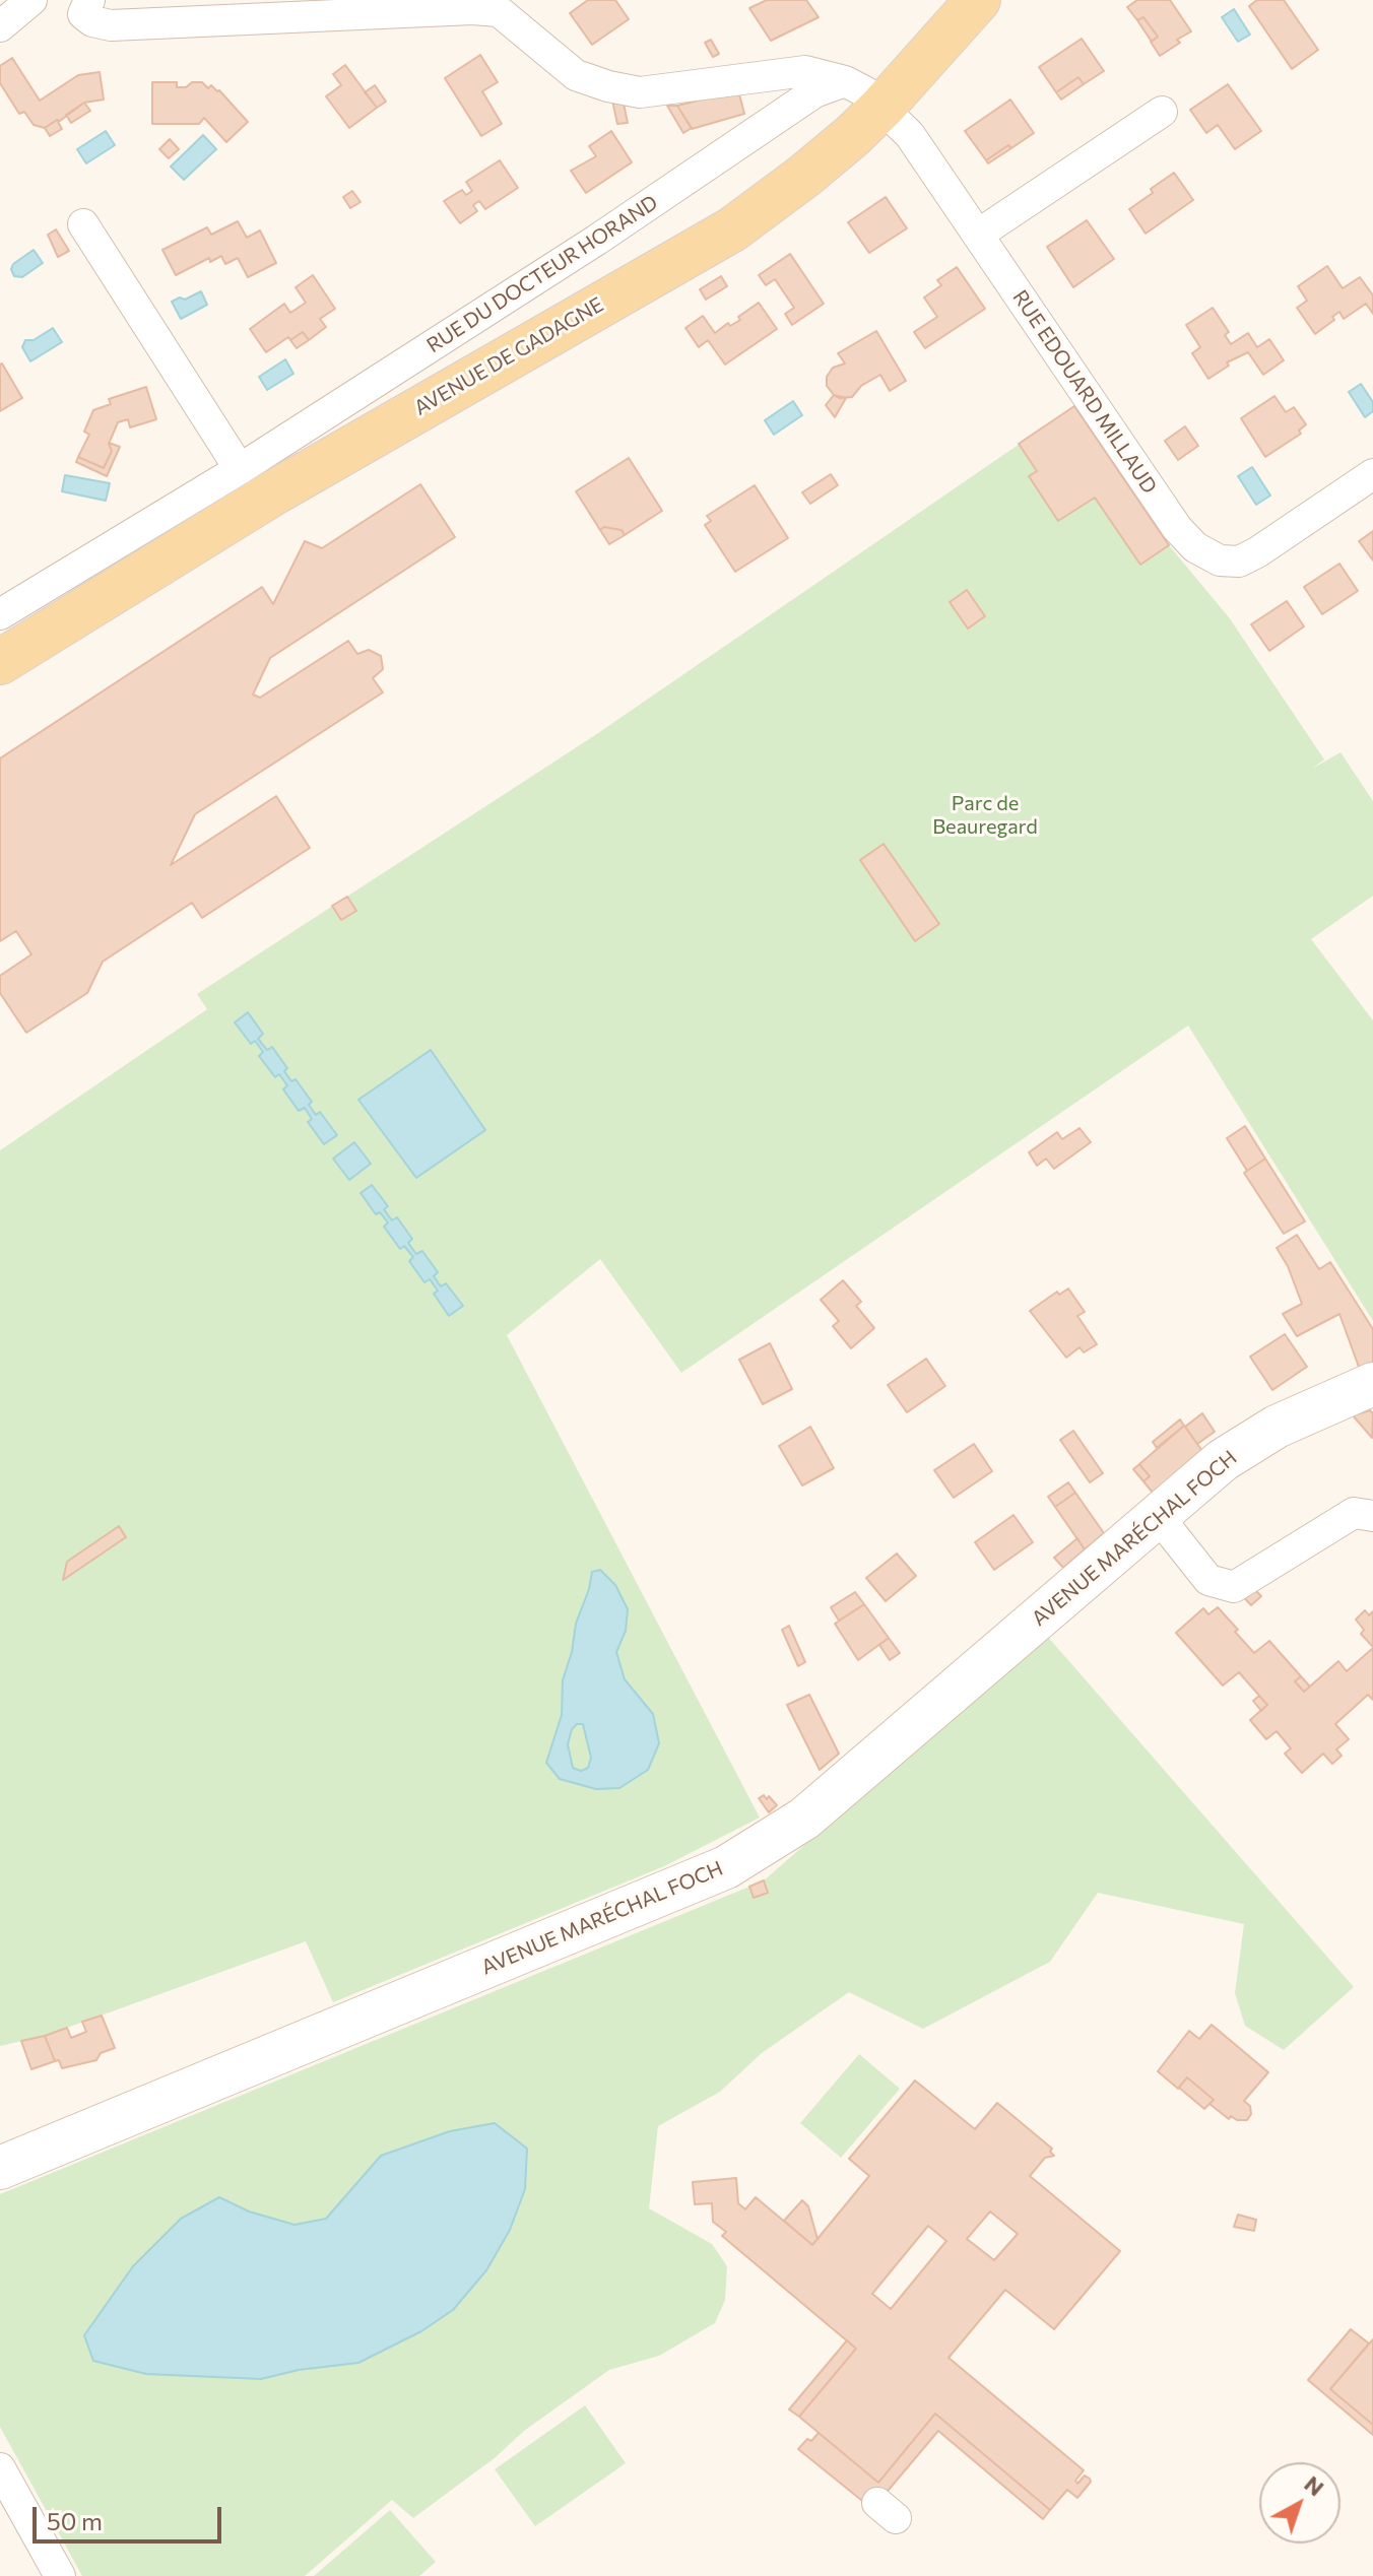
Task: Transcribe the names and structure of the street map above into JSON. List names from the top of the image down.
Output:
{
  "streets": {
    "main road": ["AVENUE DE GADAGNE", "AVENUE MARÉCHAL FOCH"],
    "street": ["RUE DU DOCTEUR HORAND", "RUE EDOUARD MILLAUD"]
  },
  "crossings": [
    ["RUE DU DOCTEUR HORAND", "RUE EDOUARD MILLAUD"],
    ["AVENUE DE GADAGNE", "RUE EDOUARD MILLAUD"]
  ],
  "parks": ["Parc de Beauregard"],
  "scale_bar": "50 m",
  "north": "top right"
}
